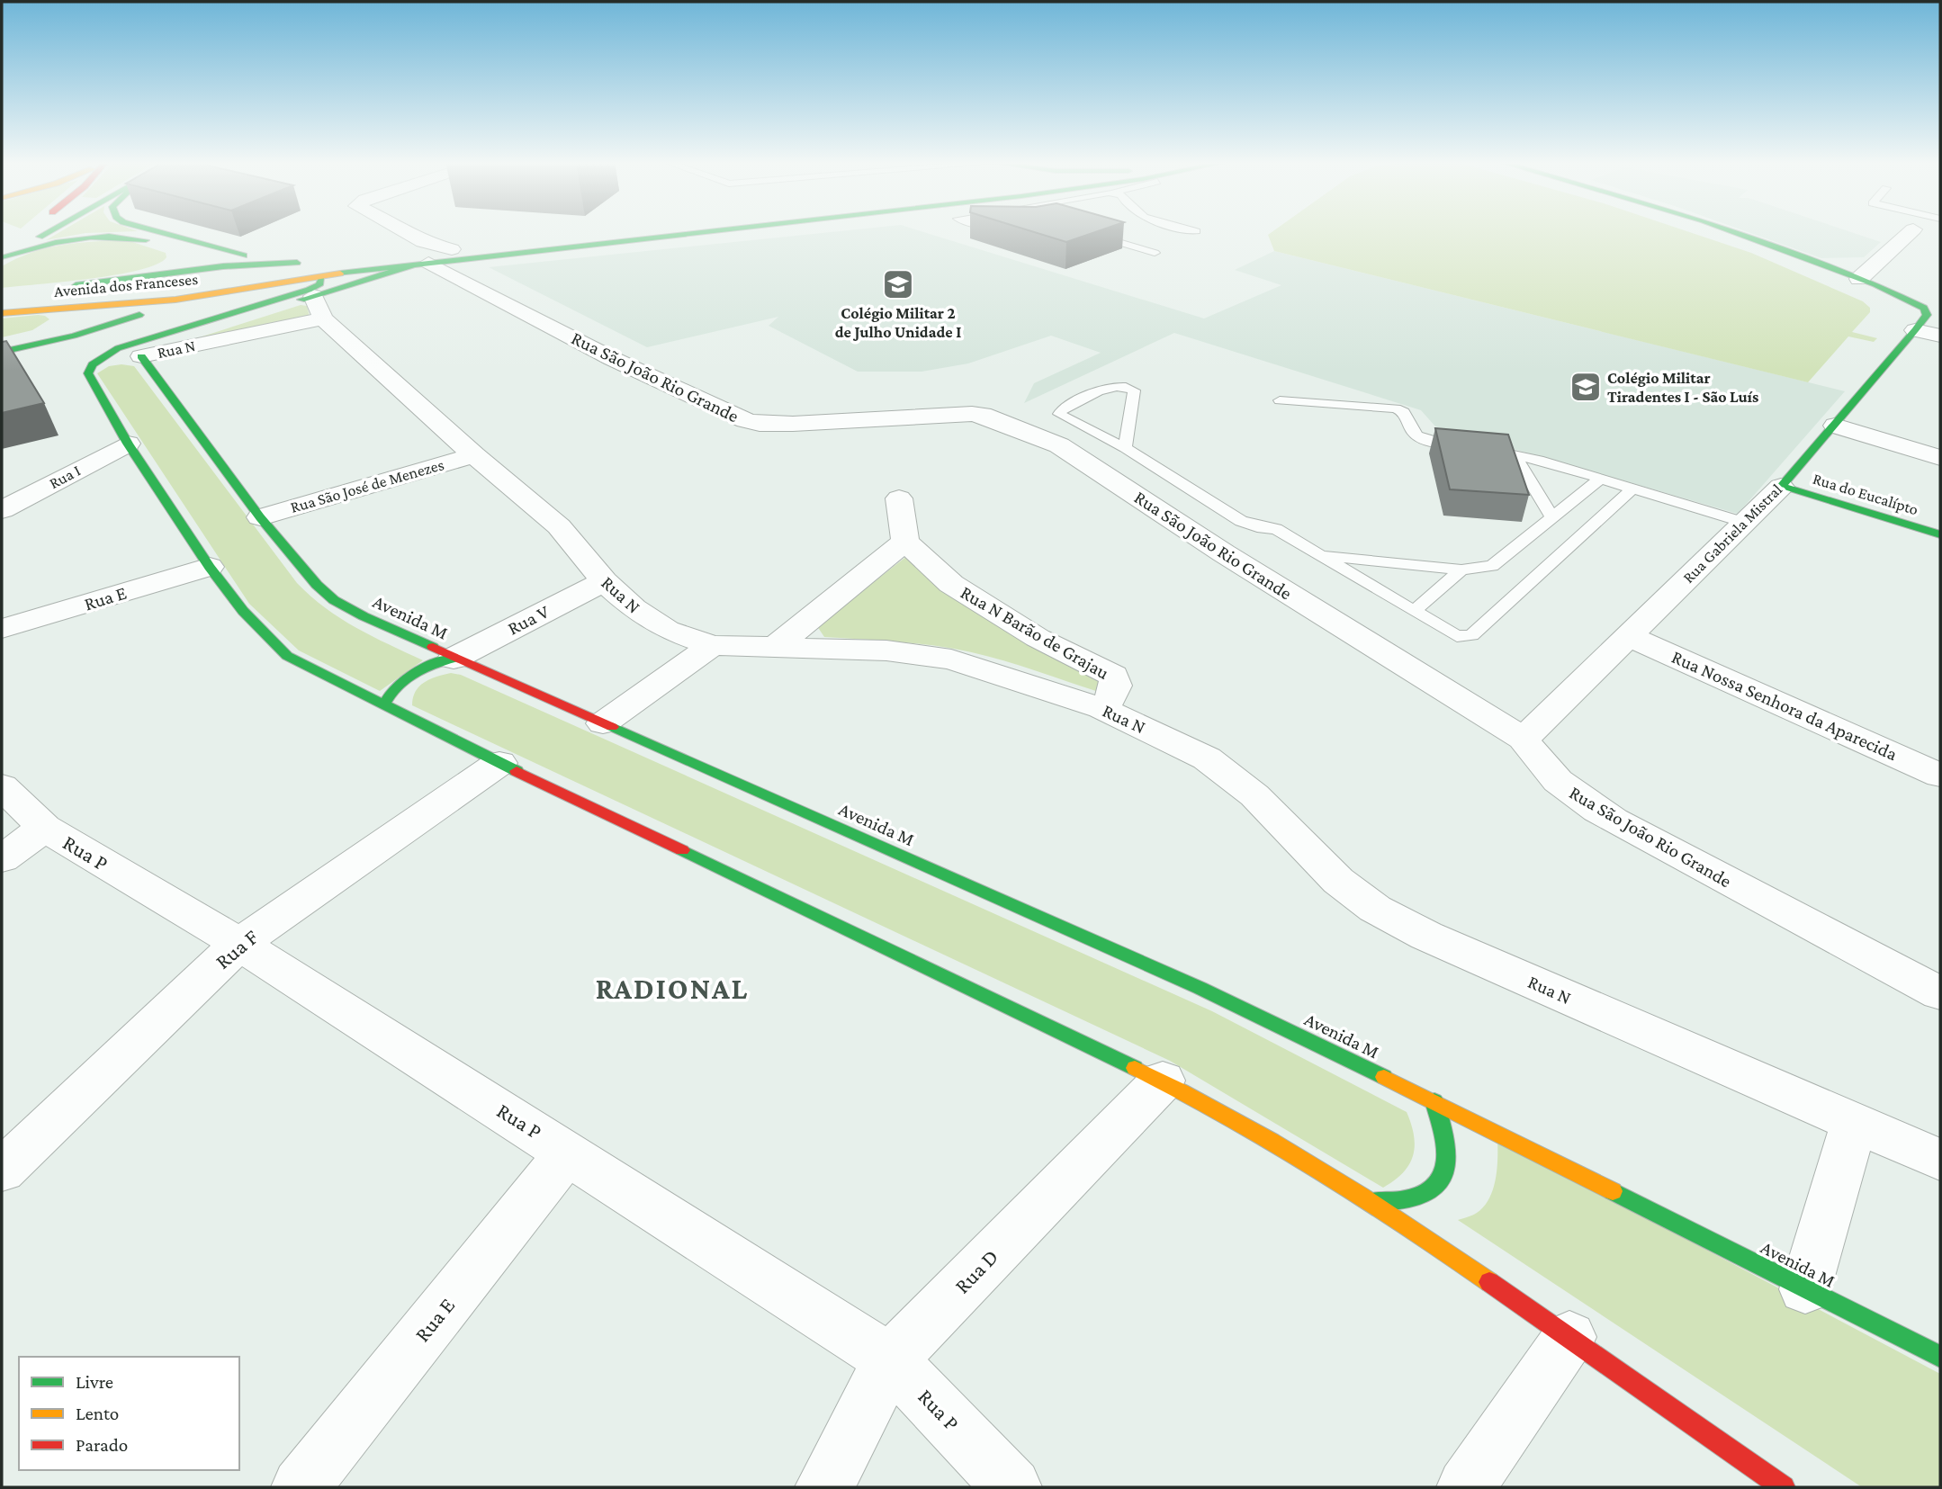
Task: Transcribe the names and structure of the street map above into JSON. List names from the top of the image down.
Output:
{
  "streets": {
    "main road": [
      "Avenida dos Franceses",
      "Rua do Eucalípto",
      "Rua Gabriela Mistral",
      "Avenida M"
    ],
    "street": [
      "Rua N",
      "Rua São João Rio Grande",
      "Rua I",
      "Rua São José de Menezes",
      "Rua E",
      "Rua V",
      "Rua N Barão de Grajau",
      "Rua Nossa Senhora da Aparecida",
      "Rua P",
      "Rua F",
      "Rua D"
    ]
  },
  "crossings": [
    ["Avenida dos Franceses", "Rua N"],
    ["Avenida dos Franceses", "Rua São João Rio Grande"],
    ["Rua N", "Rua São José de Menezes"],
    ["Rua N", "Avenida M"],
    ["Rua N", "Rua V"],
    ["Rua N", "Rua N Barão de Grajau"],
    ["Rua São João Rio Grande", "Rua Gabriela Mistral"],
    ["Rua São José de Menezes", "Avenida M"],
    ["Rua do Eucalípto", "Rua Gabriela Mistral"],
    ["Rua Gabriela Mistral", "Rua Nossa Senhora da Aparecida"],
    ["Rua E", "Rua P"],
    ["Avenida M", "Rua V"],
    ["Rua P", "Rua F"],
    ["Rua P", "Rua D"]
  ],
  "districts": ["RADIONAL"],
  "places": {
    "school or university": ["Colégio Militar 2 de Julho Unidade I", "Colégio Militar Tiradentes I - São Luís"]
  },
  "legend": ["Livre", "Lento", "Parado"]
}
